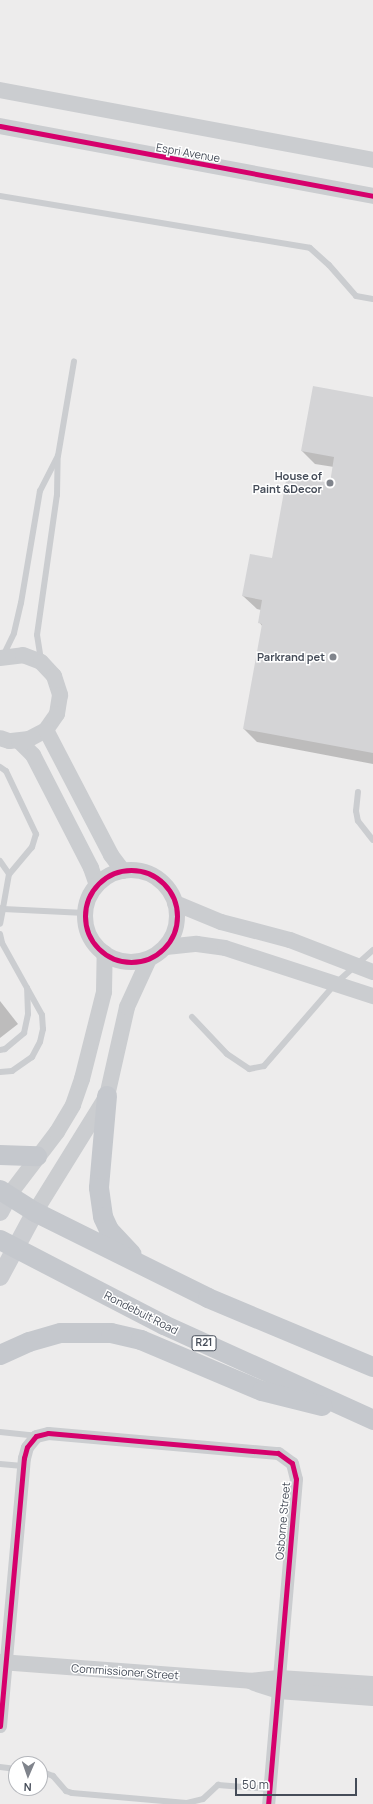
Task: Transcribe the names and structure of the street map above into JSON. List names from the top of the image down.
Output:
{
  "streets": {
    "main road": ["Rondebult Road", "R21"],
    "street": ["Espri Avenue", "Osborne Street", "Commissioner Street"]
  },
  "crossings": [
    ["Osborne Street", "Commissioner Street"]
  ],
  "places": ["House of Paint &Decor", "Parkrand pet"],
  "scale_bar": "50 m",
  "north": "bottom"
}
